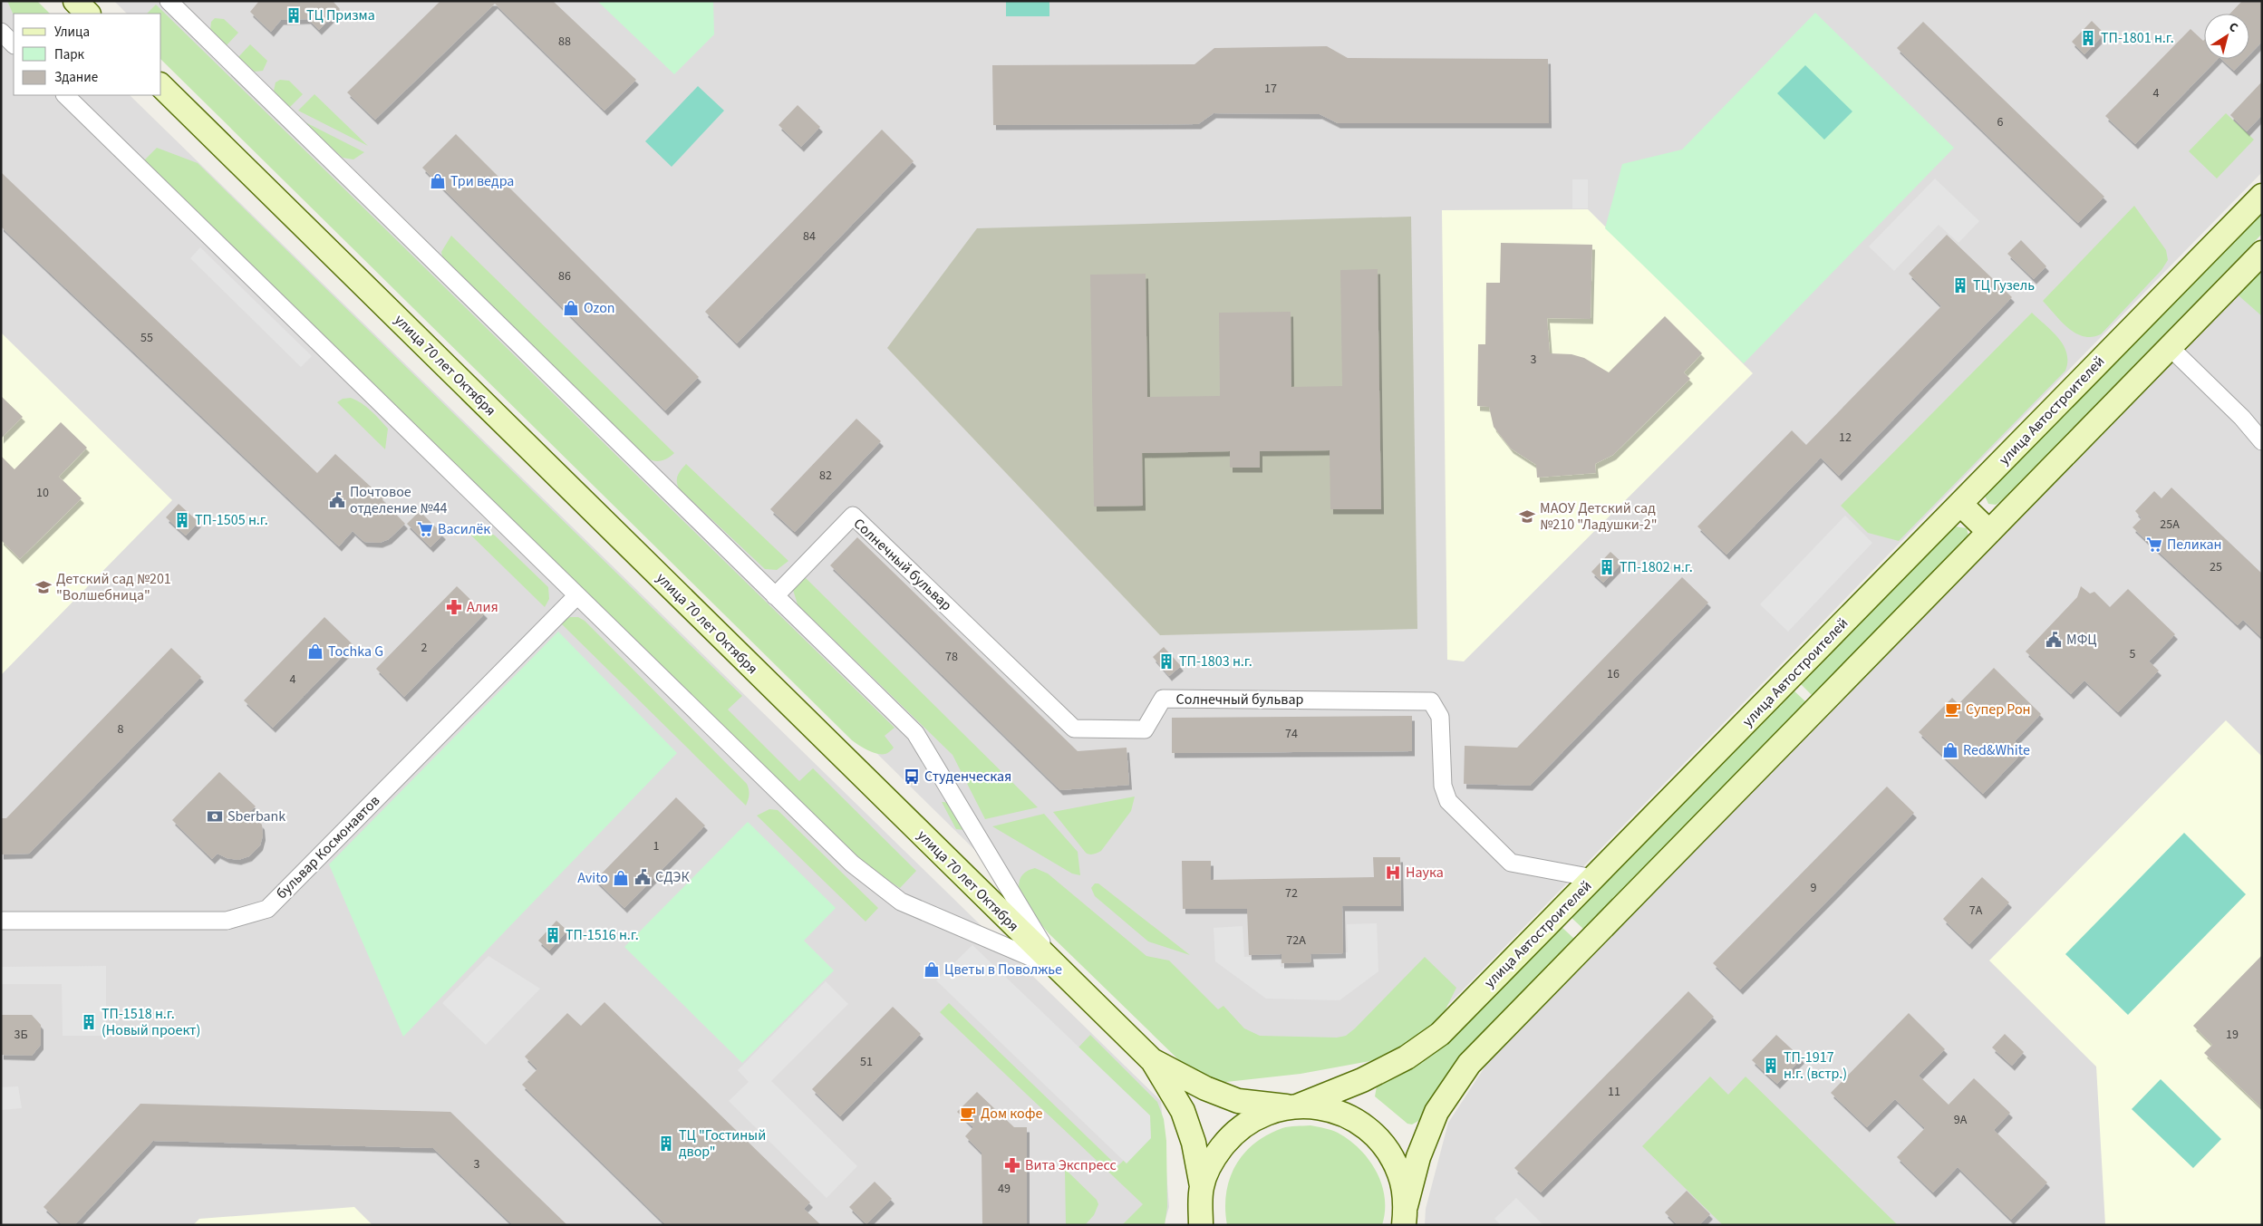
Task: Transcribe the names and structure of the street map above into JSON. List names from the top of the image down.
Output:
{
  "streets": {
    "main road": ["улица 70 лет Октября", "улица Автостроителей"],
    "street": ["Солнечный бульвар", "бульвар Космонавтов"]
  },
  "crossings": [
    ["улица 70 лет Октября", "улица Автостроителей"],
    ["улица Автостроителей", "Солнечный бульвар"]
  ],
  "places": {
    "building": [
      "ТЦ Призма",
      "ТП-1801 н.г.",
      "ТЦ Гузель",
      "ТП-1505 н.г.",
      "ТП-1802 н.г.",
      "ТП-1803 н.г.",
      "ТП-1516 н.г.",
      "ТП-1518 н.г. (Новый проект)",
      "ТП-1917 н.г. (встр.)",
      "ТЦ \"Гостиный двор\""
    ],
    "shop": [
      "Три ведра",
      "Ozon",
      "Tochka G",
      "Red&White",
      "Avito",
      "Цветы в Поволжье"
    ],
    "public building": ["Почтовое отделение №44", "МФЦ", "СДЭК"],
    "school or university": ["МАОУ Детский сад №210 \"Ладушки-2\"", "Детский сад №201 \"Волшебница\""],
    "supermarket": ["Василёк", "Пеликан"],
    "pharmacy": ["Алия", "Вита Экспресс"],
    "cafe": ["Супер Рон", "Дом кофе"],
    "bus stop": ["Студенческая"],
    "bank": ["Sberbank"],
    "hospital": ["Наука"]
  },
  "house_numbers": [
    "88",
    "17",
    "4",
    "6",
    "84",
    "86",
    "55",
    "3",
    "12",
    "82",
    "10",
    "25А",
    "25",
    "2",
    "5",
    "78",
    "16",
    "4",
    "8",
    "74",
    "1",
    "9",
    "72",
    "7А",
    "72А",
    "3Б",
    "19",
    "51",
    "11",
    "9А",
    "3",
    "49"
  ],
  "legend": ["Улица", "Парк", "Здание"],
  "north": "top right"
}
